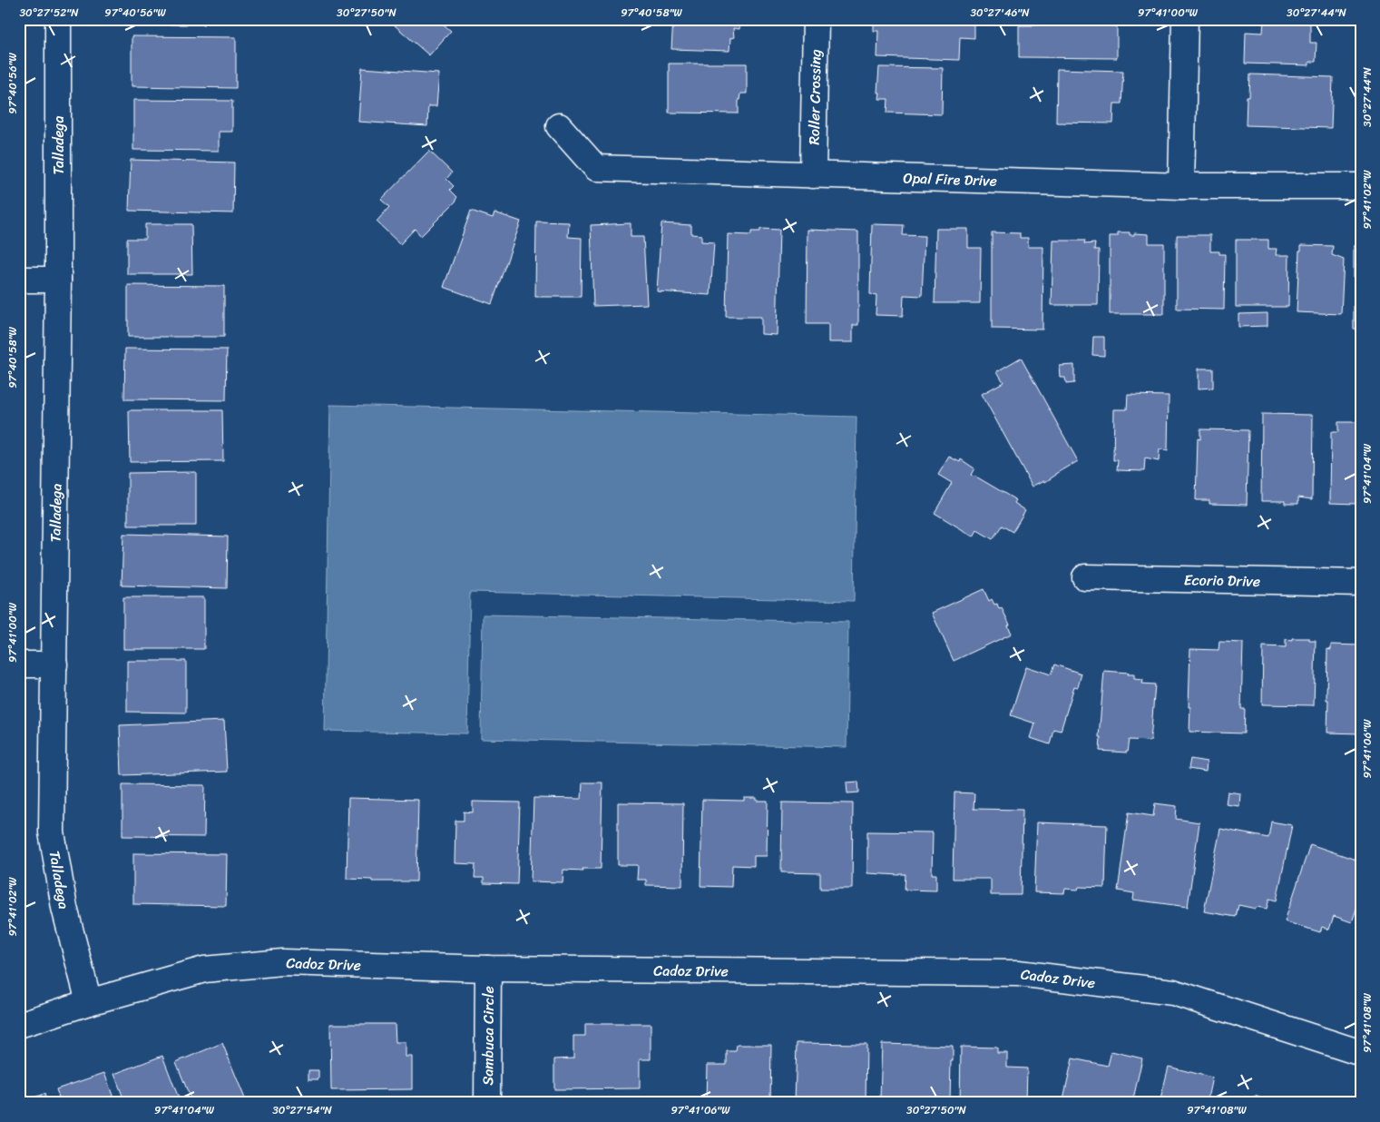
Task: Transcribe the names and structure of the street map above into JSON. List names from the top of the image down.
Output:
{
  "streets": {
    "street": [
      "Roller Crossing",
      "Talladega",
      "Opal Fire Drive",
      "Ecorio Drive",
      "Cadoz Drive",
      "Sambuca Circle"
    ]
  },
  "crossings": [
    ["Roller Crossing", "Opal Fire Drive"],
    ["Talladega", "Cadoz Drive"],
    ["Cadoz Drive", "Sambuca Circle"]
  ],
  "coordinates": [
    "30°27'52\"N",
    "97°40'56\"W",
    "30°27'50\"N",
    "97°40'58\"W",
    "30°27'46\"N",
    "97°41'00\"W",
    "30°27'44\"N",
    "97°41'02\"W",
    "97°41'04\"W",
    "97°41'06\"W",
    "97°41'08\"W",
    "30°27'54\"N"
  ]
}
